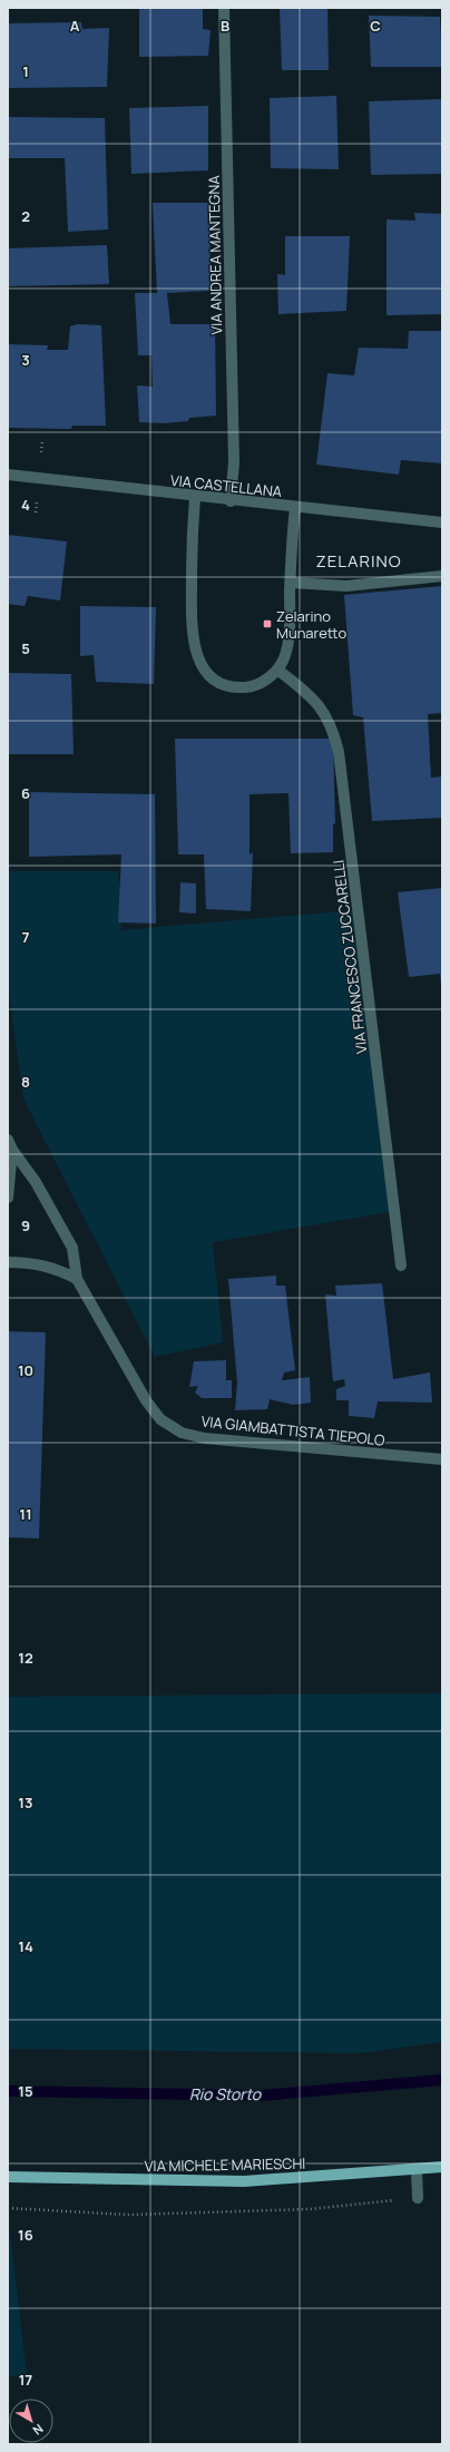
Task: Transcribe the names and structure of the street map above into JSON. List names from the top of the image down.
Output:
{
  "streets": {
    "main road": ["VIA MICHELE MARIESCHI"],
    "street": [
      "VIA ANDREA MANTEGNA",
      "VIA CASTELLANA",
      "VIA FRANCESCO ZUCCARELLI",
      "VIA GIAMBATTISTA TIEPOLO"
    ]
  },
  "crossings": [
    ["VIA ANDREA MANTEGNA", "VIA CASTELLANA"]
  ],
  "districts": ["ZELARINO"],
  "water": ["Rio Storto"],
  "places": {
    "transit": ["Zelarino Munaretto"]
  },
  "north": "bottom right",
  "grid": {
    "columns": ["A", "B", "C"],
    "rows": [
      "1",
      "2",
      "3",
      "4",
      "5",
      "6",
      "7",
      "8",
      "9",
      "10",
      "11",
      "12",
      "13",
      "14",
      "15",
      "16",
      "17"
    ]
  }
}
